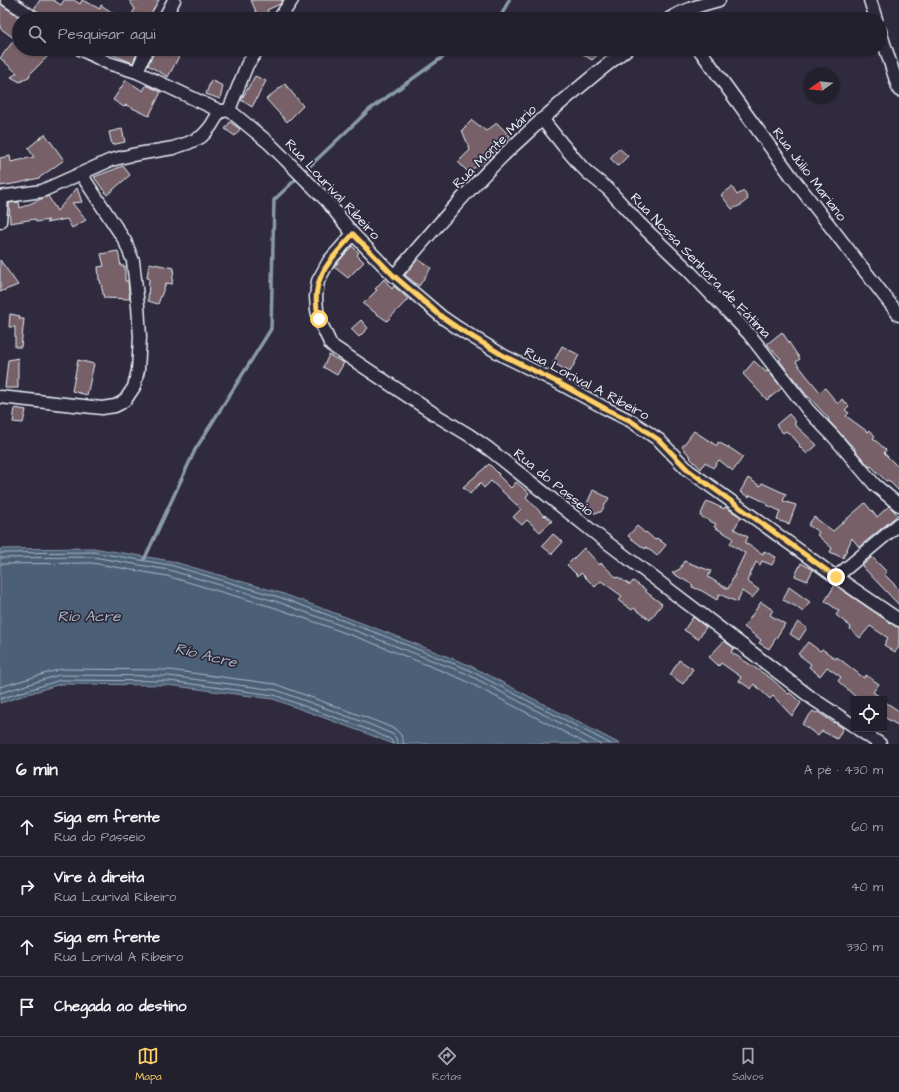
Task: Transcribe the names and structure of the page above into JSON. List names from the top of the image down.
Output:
{
  "streets": {
    "street": [
      "Rua Monte Mário",
      "Rua Júlio Mariano",
      "Rua Lourival Ribeiro",
      "Rua Nossa Senhora de Fátima",
      "Rua Lorival A Ribeiro",
      "Rua do Passeio"
    ]
  },
  "crossings": [
    ["Rua Monte Mário", "Rua Lourival Ribeiro"],
    ["Rua Monte Mário", "Rua Nossa Senhora de Fátima"],
    ["Rua Monte Mário", "Rua Lorival A Ribeiro"],
    ["Rua Lourival Ribeiro", "Rua Lorival A Ribeiro"],
    ["Rua Lourival Ribeiro", "Rua do Passeio"]
  ],
  "water": ["Rio Acre", "Río Acre"],
  "north": "left",
  "page": {
    "search": "Pesquisar aqui",
    "heading": ["6 min", "A pé · 430 m"],
    "list": [
      ["Siga em frente", "Rua do Passeio", "60 m"],
      ["Vire à direita", "Rua Lourival Ribeiro", "40 m"],
      ["Siga em frente", "Rua Lorival A Ribeiro", "330 m"],
      "Chegada ao destino"
    ],
    "nav": ["Mapa", "Rotas", "Salvos"]
  }
}
